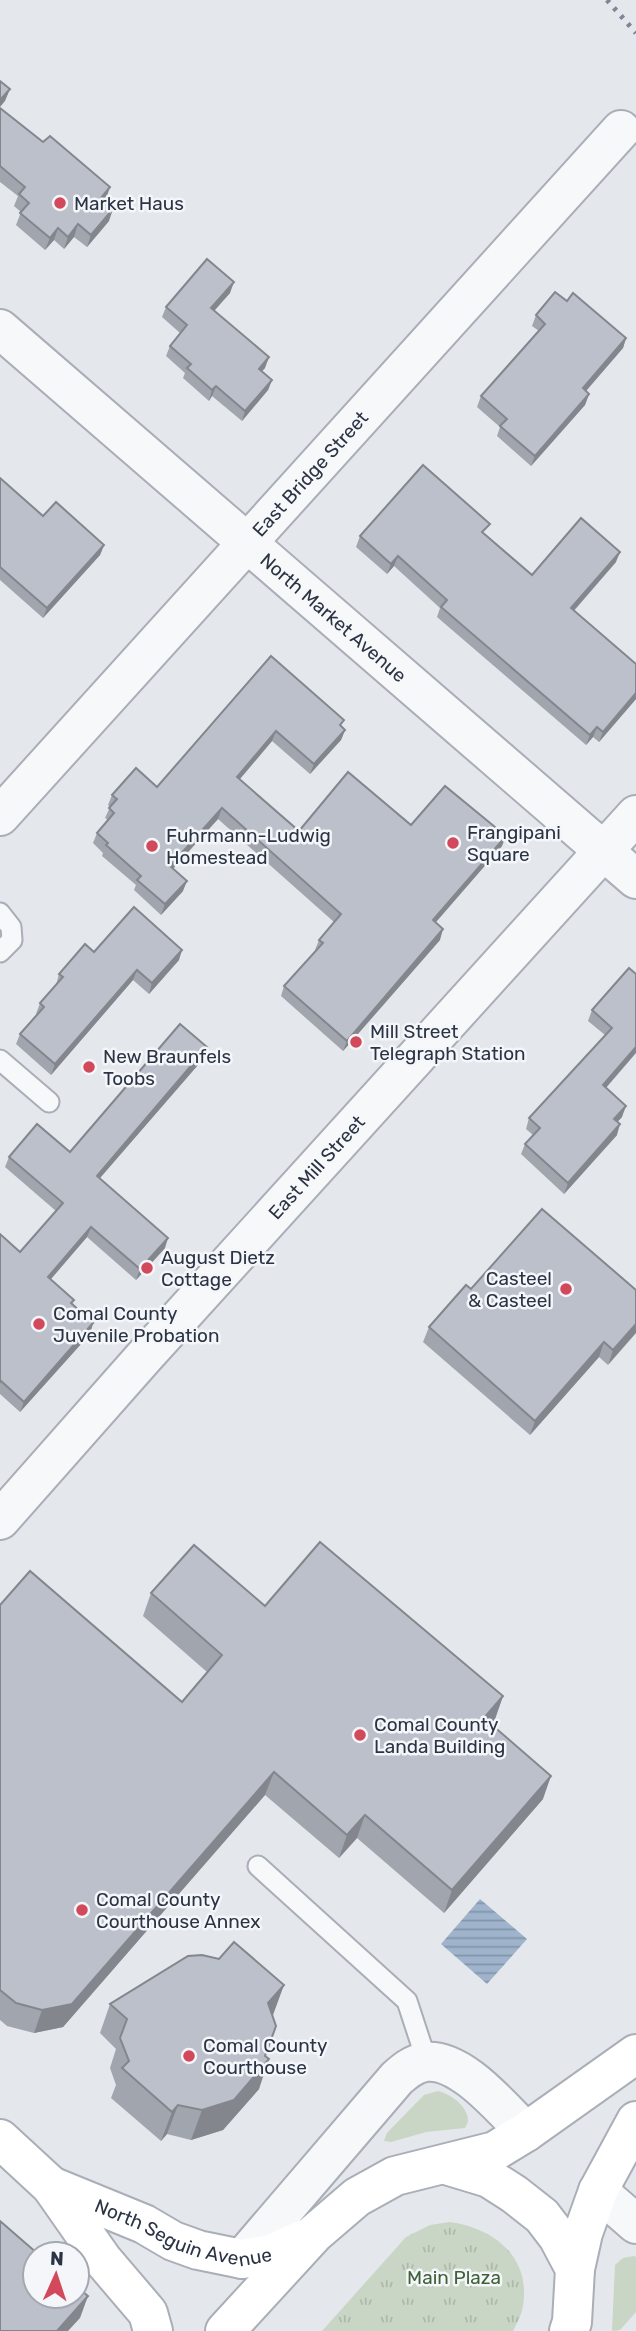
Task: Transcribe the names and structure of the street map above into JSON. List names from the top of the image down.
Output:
{
  "streets": {
    "main road": ["North Seguin Avenue"],
    "street": ["East Bridge Street", "North Market Avenue", "East Mill Street"]
  },
  "crossings": [
    ["East Bridge Street", "North Market Avenue"],
    ["North Market Avenue", "East Mill Street"]
  ],
  "parks": ["Main Plaza"],
  "places": [
    "Market Haus",
    "Frangipani Square",
    "Fuhrmann-Ludwig Homestead",
    "Mill Street Telegraph Station",
    "New Braunfels Toobs",
    "August Dietz Cottage",
    "Casteel & Casteel",
    "Comal County Juvenile Probation",
    "Comal County Landa Building",
    "Comal County Courthouse Annex",
    "Comal County Courthouse"
  ],
  "north": "top"
}
